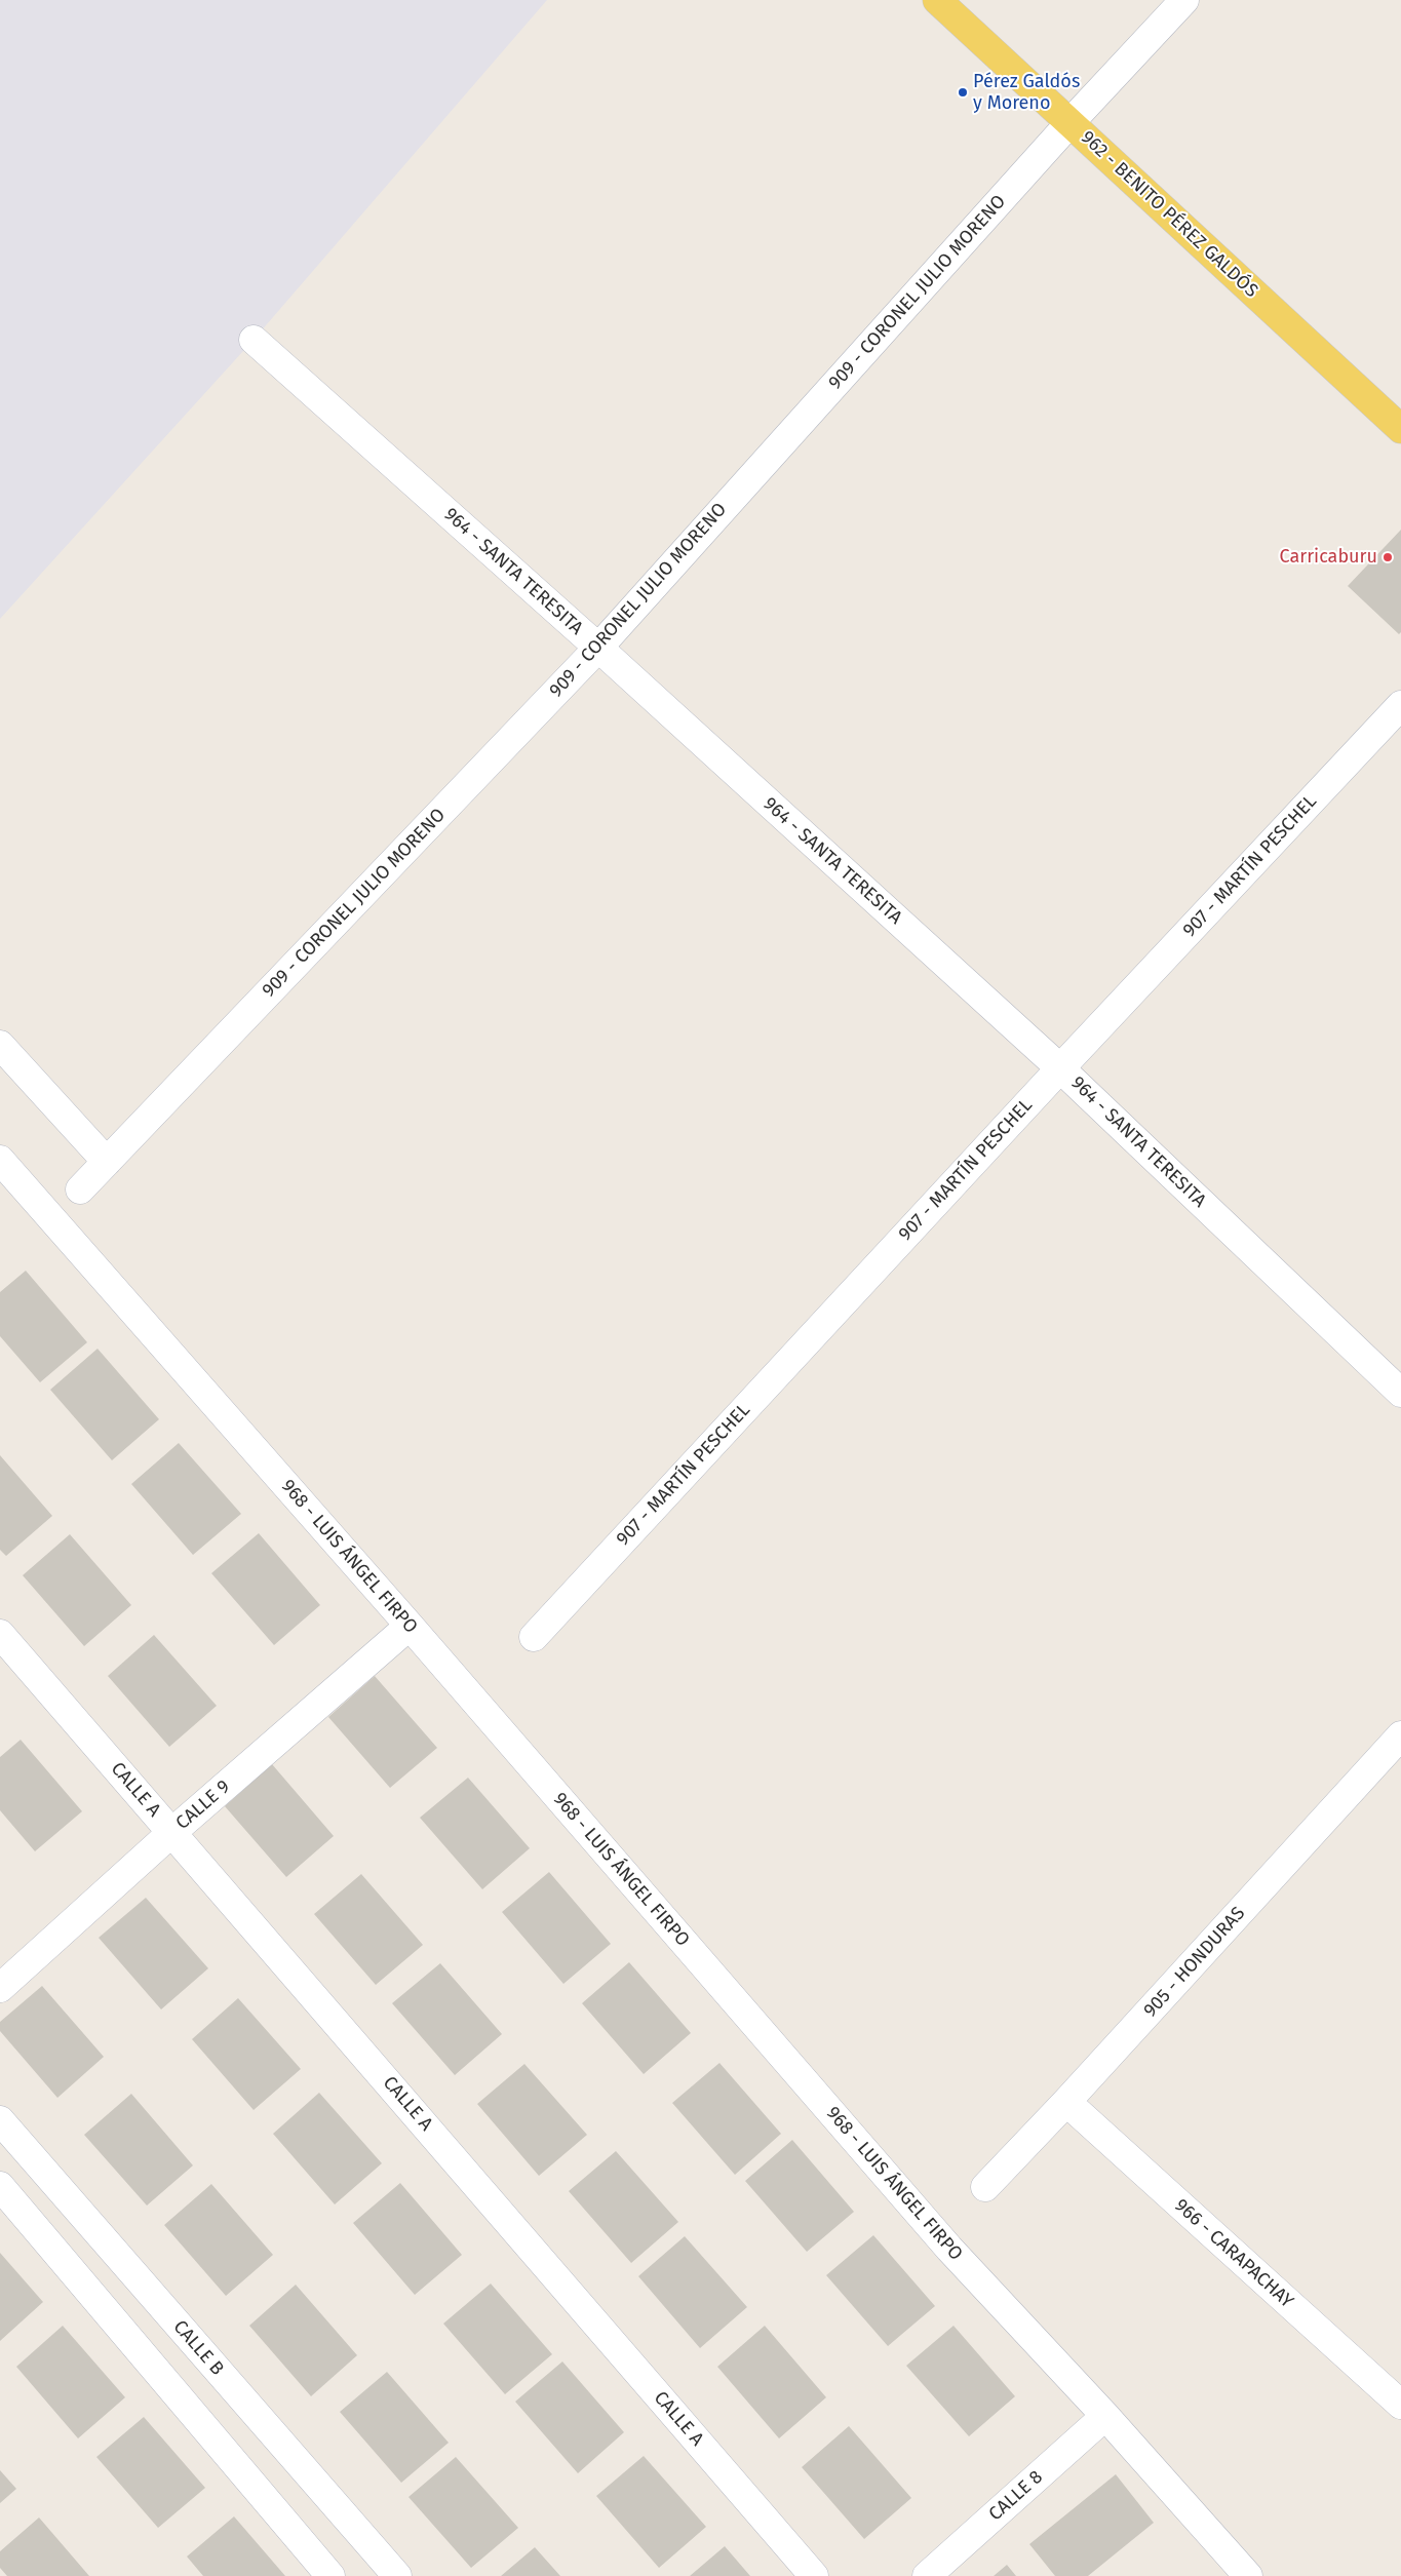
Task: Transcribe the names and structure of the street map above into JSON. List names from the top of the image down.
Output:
{
  "streets": {
    "main road": ["962 - BENITO PÉREZ GALDÓS"],
    "street": [
      "909 - CORONEL JULIO MORENO",
      "964 - SANTA TERESITA",
      "907 - MARTÍN PESCHEL",
      "968 - LUIS ÁNGEL FIRPO",
      "CALLE A",
      "CALLE 9",
      "905 - HONDURAS",
      "966 - CARAPACHAY",
      "CALLE B",
      "CALLE 8"
    ]
  },
  "crossings": [
    ["962 - BENITO PÉREZ GALDÓS", "909 - CORONEL JULIO MORENO"],
    ["909 - CORONEL JULIO MORENO", "964 - SANTA TERESITA"],
    ["964 - SANTA TERESITA", "907 - MARTÍN PESCHEL"],
    ["968 - LUIS ÁNGEL FIRPO", "CALLE 9"],
    ["968 - LUIS ÁNGEL FIRPO", "CALLE 8"],
    ["CALLE A", "CALLE 9"],
    ["905 - HONDURAS", "966 - CARAPACHAY"]
  ],
  "places": ["Pérez Galdós y Moreno", "Carricaburu"]
}
